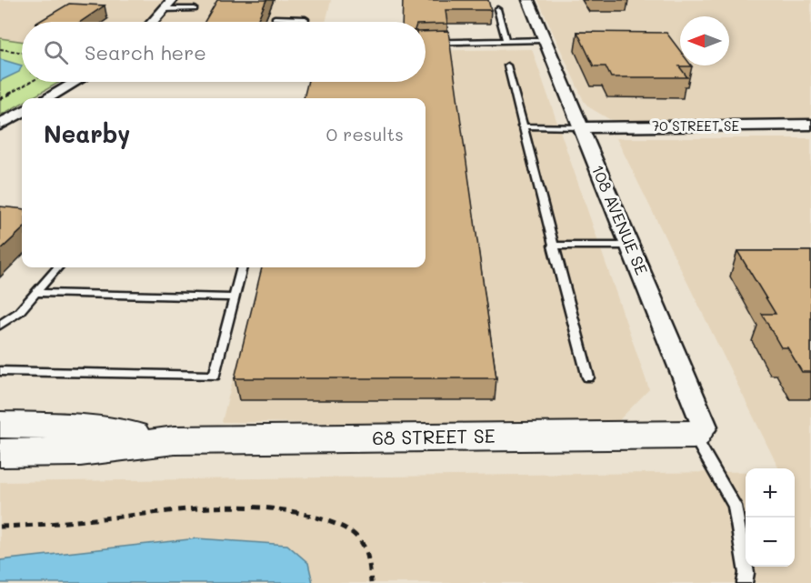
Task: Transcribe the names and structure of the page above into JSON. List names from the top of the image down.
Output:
{
  "streets": {
    "street": ["70 STREET SE", "108 AVENUE SE", "68 STREET SE"]
  },
  "crossings": [
    ["70 STREET SE", "108 AVENUE SE"],
    ["108 AVENUE SE", "68 STREET SE"]
  ],
  "north": "left",
  "page": {
    "search": "Search here",
    "heading": ["Nearby", "0 results"],
    "map_buttons": ["+", "−"]
  }
}
